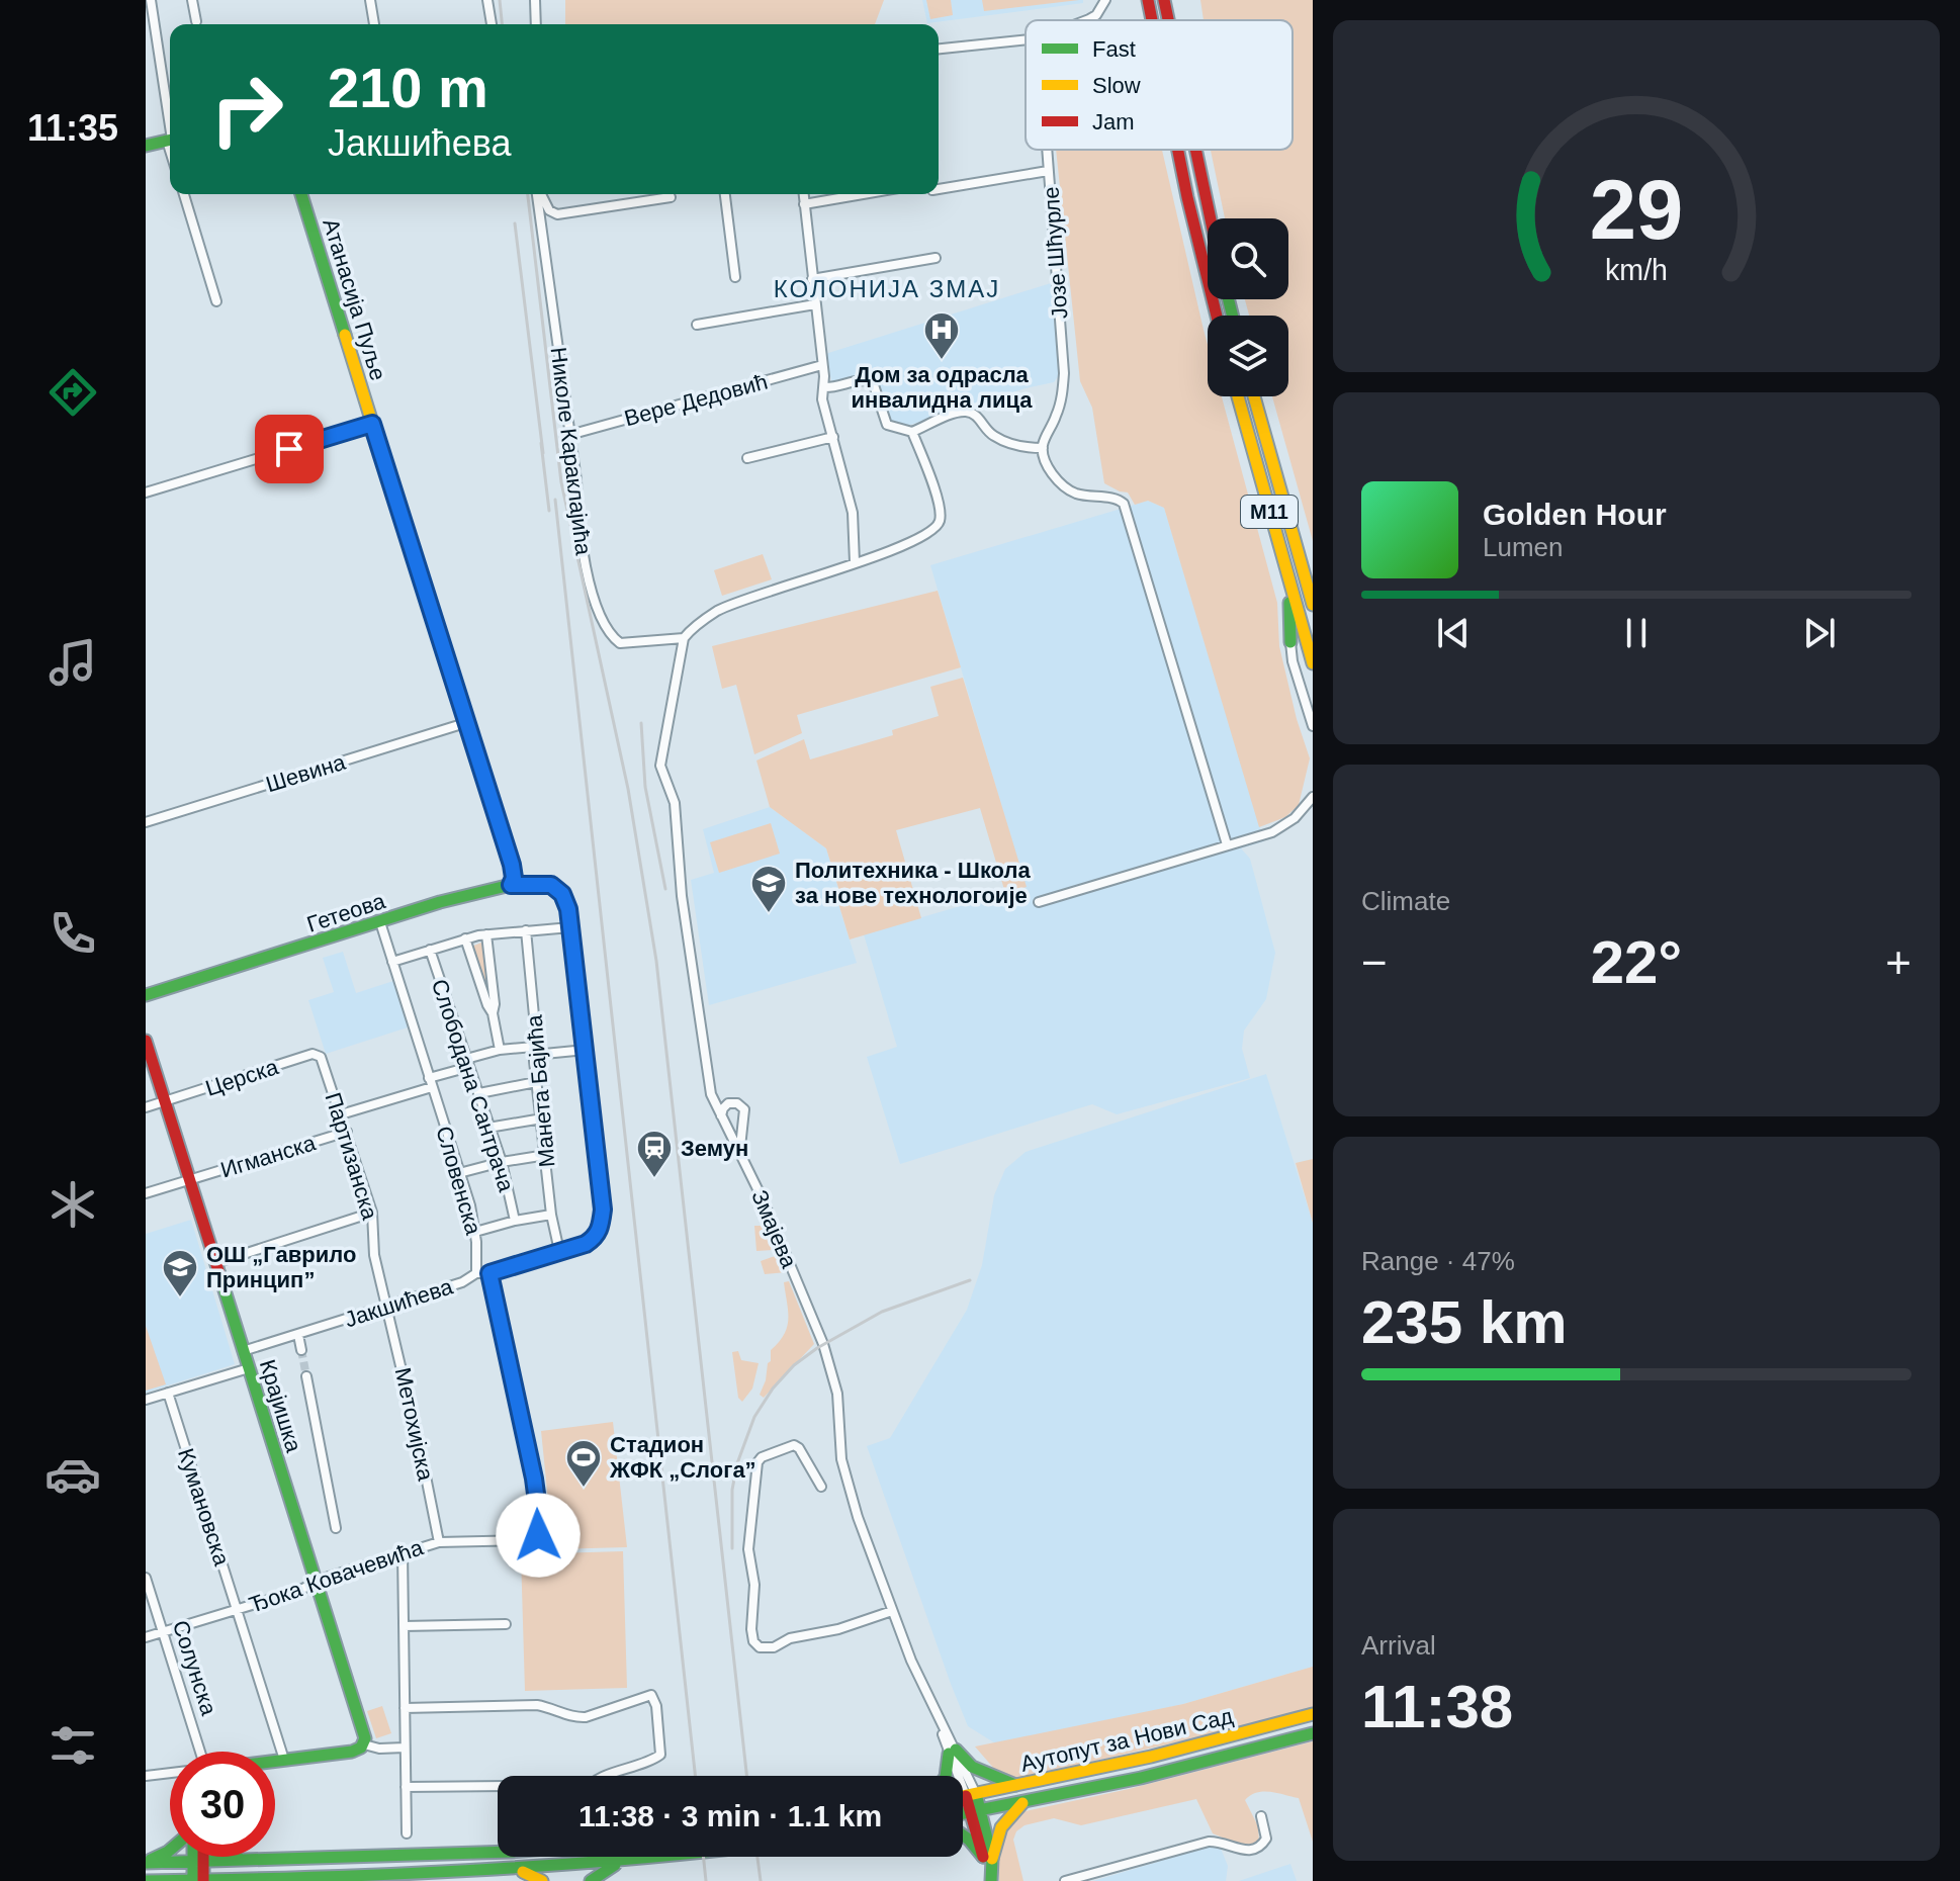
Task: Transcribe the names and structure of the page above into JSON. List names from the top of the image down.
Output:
{
  "streets": {
    "main road": [
      "Атанасија Пуље",
      "M11",
      "Гетеова",
      "Крајишка",
      "Аутопут за Нови Сад"
    ],
    "street": [
      "Јозе Шћурле",
      "Вере Дедовић",
      "Николе Караклајића",
      "Шевина",
      "Церска",
      "Слободана Сантрача",
      "Манета Бајића",
      "Игманска",
      "Партизанска",
      "Словенска",
      "Змајева",
      "Јакшићева",
      "Метохијска",
      "Кумановска",
      "Ђока Ковачевића",
      "Солунска"
    ]
  },
  "crossings": [
    ["Атанасија Пуље", "Шевина"],
    ["Атанасија Пуље", "Гетеова"],
    ["Вере Дедовић", "Николе Караклајића"],
    ["Николе Караклајића", "Змајева"],
    ["Гетеова", "Словенска"],
    ["Церска", "Партизанска"],
    ["Церска", "Крајишка"],
    ["Манета Бајића", "Јакшићева"],
    ["Игманска", "Партизанска"],
    ["Игманска", "Крајишка"],
    ["Партизанска", "Јакшићева"],
    ["Партизанска", "Метохијска"],
    ["Словенска", "Јакшићева"],
    ["Змајева", "Аутопут за Нови Сад"],
    ["Јакшићева", "Крајишка"],
    ["Јакшићева", "Метохијска"],
    ["Јакшићева", "Ђока Ковачевића"],
    ["Крајишка", "Ђока Ковачевића"],
    ["Метохијска", "Ђока Ковачевића"],
    ["Кумановска", "Ђока Ковачевића"],
    ["Ђока Ковачевића", "Солунска"]
  ],
  "districts": ["КОЛОНИЈА ЗМАЈ"],
  "places": {
    "hospital": ["Дом за одрасла инвалидна лица"],
    "school or university": ["Политехника - Школа за нове технологоије", "ОШ „Гаврило Принцип”"],
    "station": ["Земун"],
    "sports": ["Стадион ЖФК „Слога”"]
  },
  "legend": ["Fast", "Slow", "Jam"],
  "page": {
    "tabs": "11:35",
    "turn": ["210 m", "Јакшићева"],
    "song": ["Golden Hour", "Lumen"],
    "tile": [
      "Climate",
      ["Range · 47%", "235 km"],
      ["Arrival", "11:38"]
    ],
    "heat": ["−", "22°", "+"],
    "limit": "30",
    "trip": "11:38 · 3 min · 1.1 km",
    "gauge": ["29", "km/h"]
  }
}
